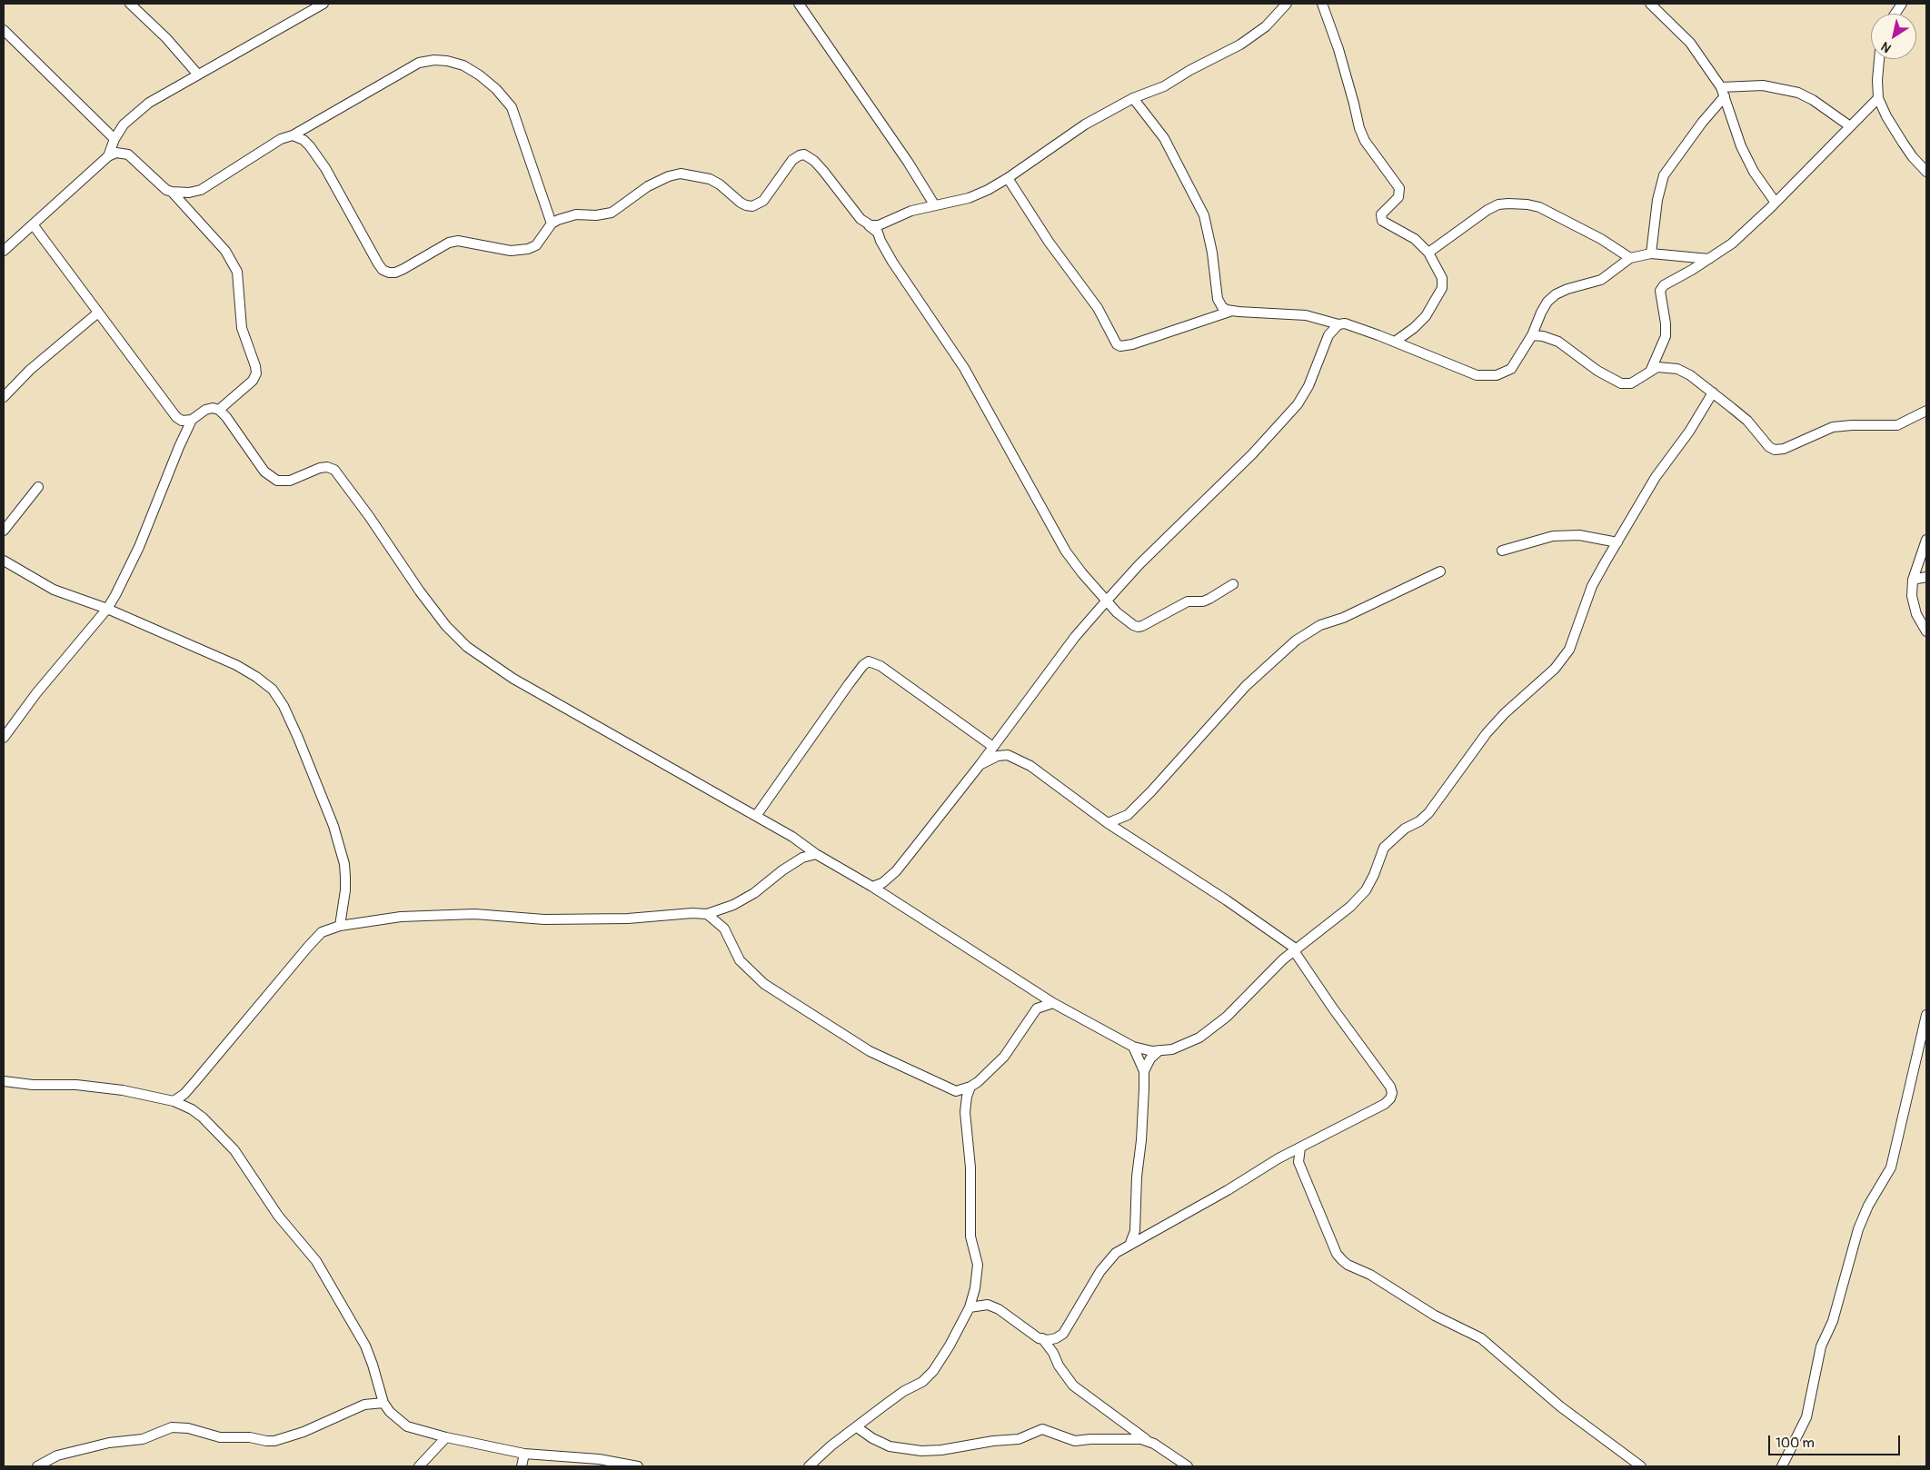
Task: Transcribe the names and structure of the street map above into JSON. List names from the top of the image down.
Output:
{
  "scale_bar": "100 m",
  "north": "bottom left"
}
